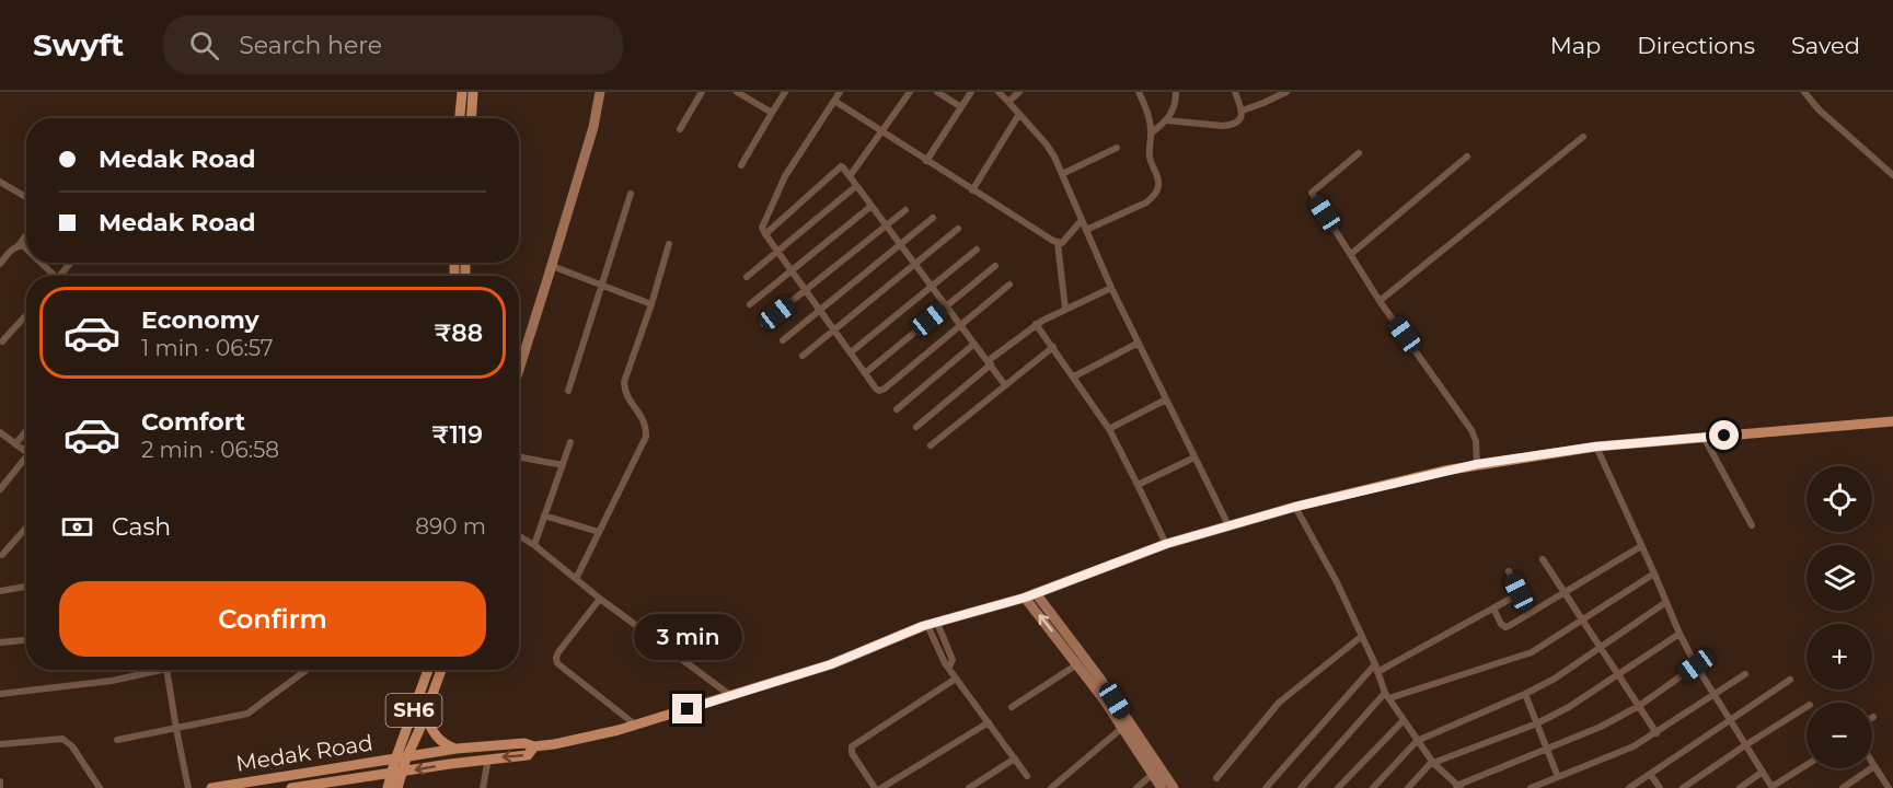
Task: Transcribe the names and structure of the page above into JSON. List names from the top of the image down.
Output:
{
  "streets": {
    "main road": ["SH6", "Medak Road"]
  },
  "crossings": [
    ["SH6", "Medak Road"]
  ],
  "page": {
    "header": "Swyft",
    "search": "Search here",
    "nav": ["Map", "Directions", "Saved"],
    "banner": ["Medak Road", "Medak Road"],
    "list": [
      {
        "name": "Economy",
        "note": "1 min · 06:57",
        "value": "₹88"
      },
      {
        "name": "Comfort",
        "note": "2 min · 06:58",
        "value": "₹119"
      }
    ],
    "map_buttons": ["+", "−"],
    "pay": ["Cash", "890 m"],
    "buttons": "Confirm",
    "bubble": "3 min"
  }
}
